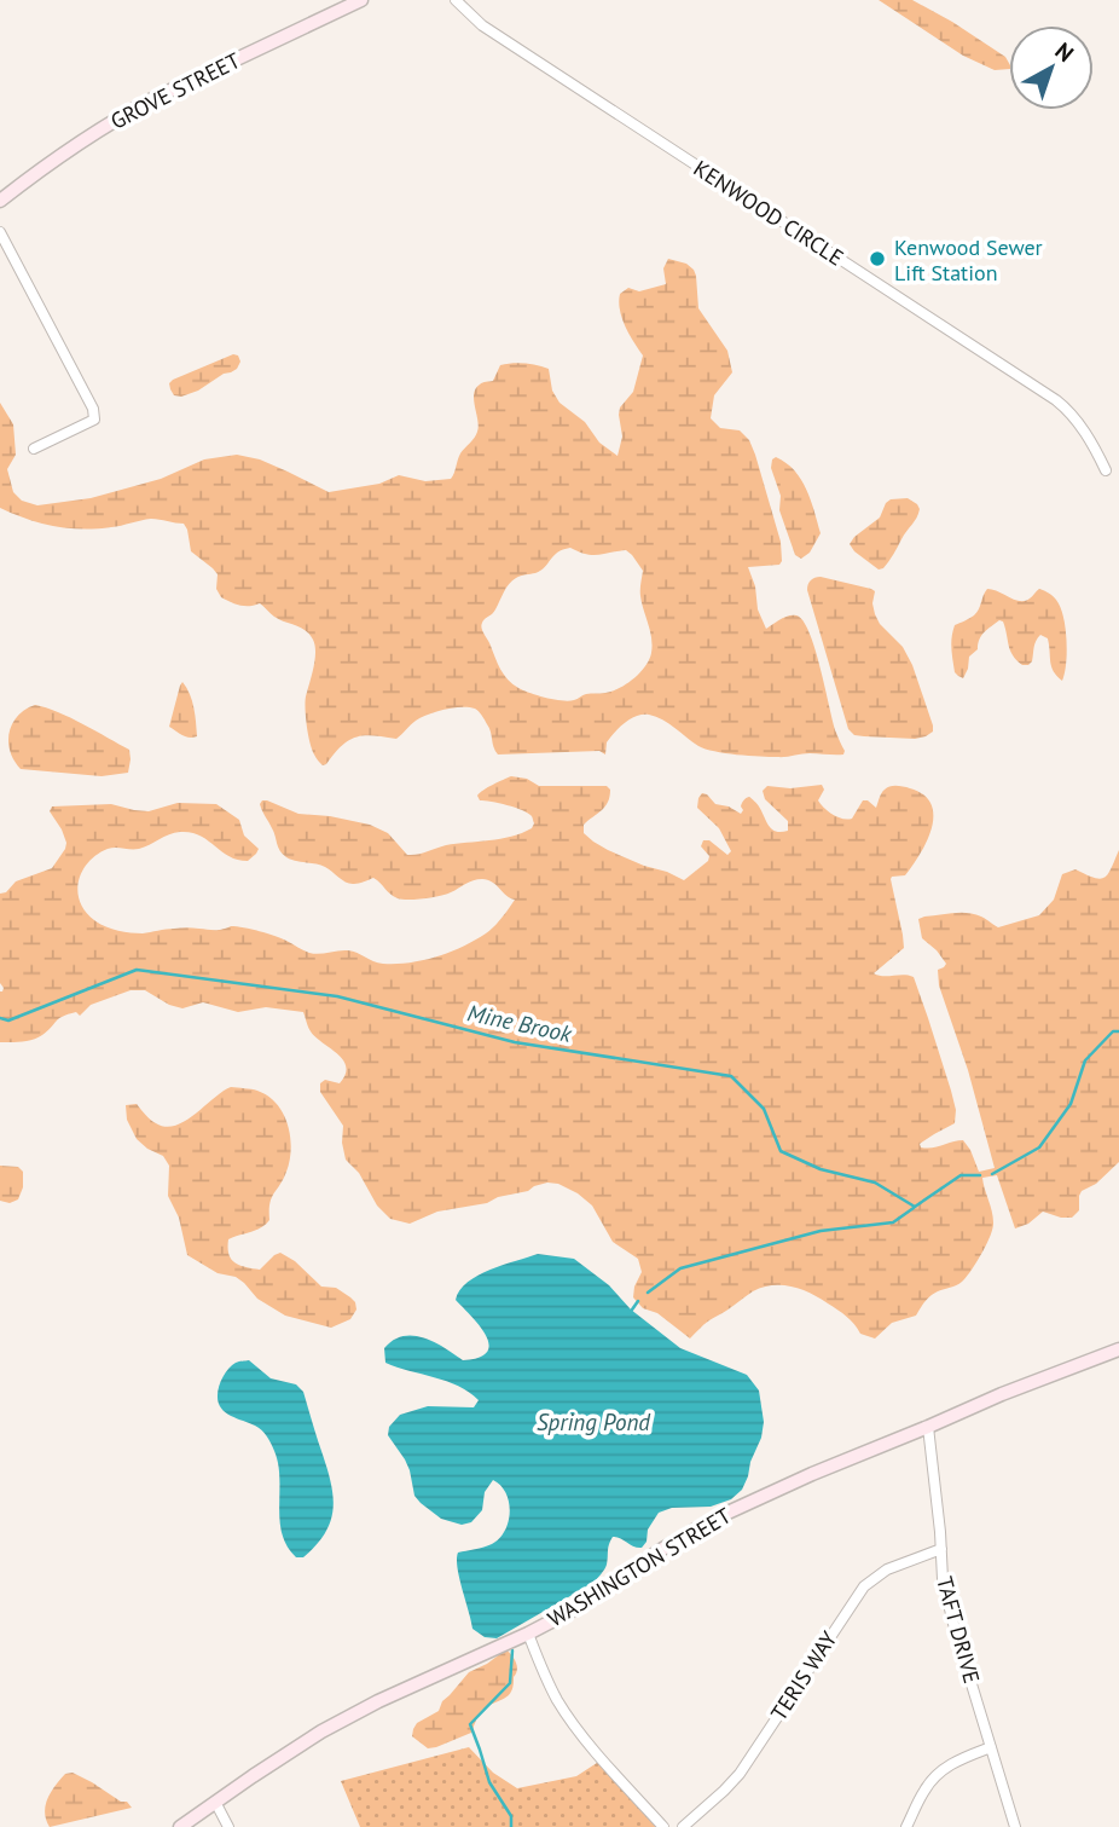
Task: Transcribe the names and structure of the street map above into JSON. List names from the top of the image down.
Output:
{
  "streets": {
    "main road": ["GROVE STREET", "WASHINGTON STREET"],
    "street": ["KENWOOD CIRCLE", "TAFT DRIVE", "TERIS WAY"]
  },
  "crossings": [
    ["WASHINGTON STREET", "TAFT DRIVE"],
    ["TAFT DRIVE", "TERIS WAY"]
  ],
  "water": ["Mine Brook", "Spring Pond"],
  "places": ["Kenwood Sewer Lift Station"],
  "north": "top right"
}
